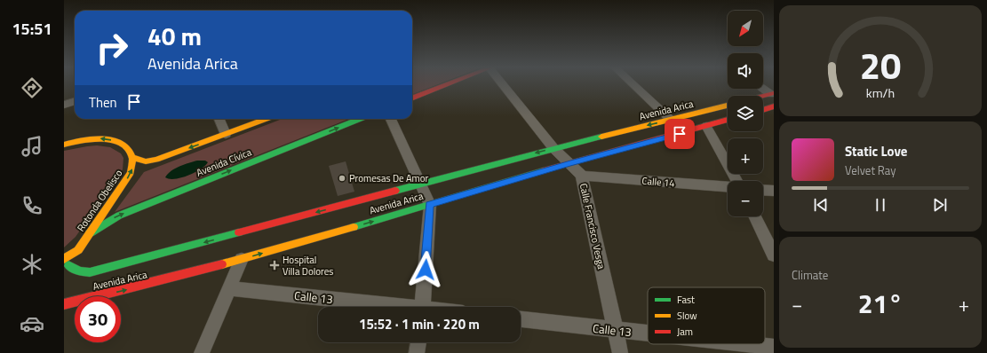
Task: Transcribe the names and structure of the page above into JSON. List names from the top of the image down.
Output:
{
  "streets": {
    "street": [
      "Avenida Arica",
      "Avenida Cívica",
      "Calle 14",
      "Rotonda Obelisco",
      "Calle Francisco Vesga",
      "Calle 13"
    ]
  },
  "crossings": [
    ["Avenida Arica", "Rotonda Obelisco"],
    ["Avenida Arica", "Calle Francisco Vesga"],
    ["Avenida Cívica", "Rotonda Obelisco"],
    ["Calle 14", "Calle Francisco Vesga"],
    ["Calle Francisco Vesga", "Calle 13"]
  ],
  "one_way": ["Rotonda Obelisco"],
  "places": {
    "other": ["Promesas De Amor"],
    "health": ["Hospital Villa Dolores"]
  },
  "legend": ["Fast", "Slow", "Jam"],
  "north": "bottom left",
  "page": {
    "tabs": "15:51",
    "map_buttons": ["+", "−"],
    "turn": ["40 m", "Avenida Arica"],
    "then": "Then",
    "song": ["Static Love", "Velvet Ray"],
    "tile": "Climate",
    "heat": ["−", "21°", "+"],
    "limit": "30",
    "trip": "15:52 · 1 min · 220 m",
    "gauge": ["20", "km/h"]
  }
}
